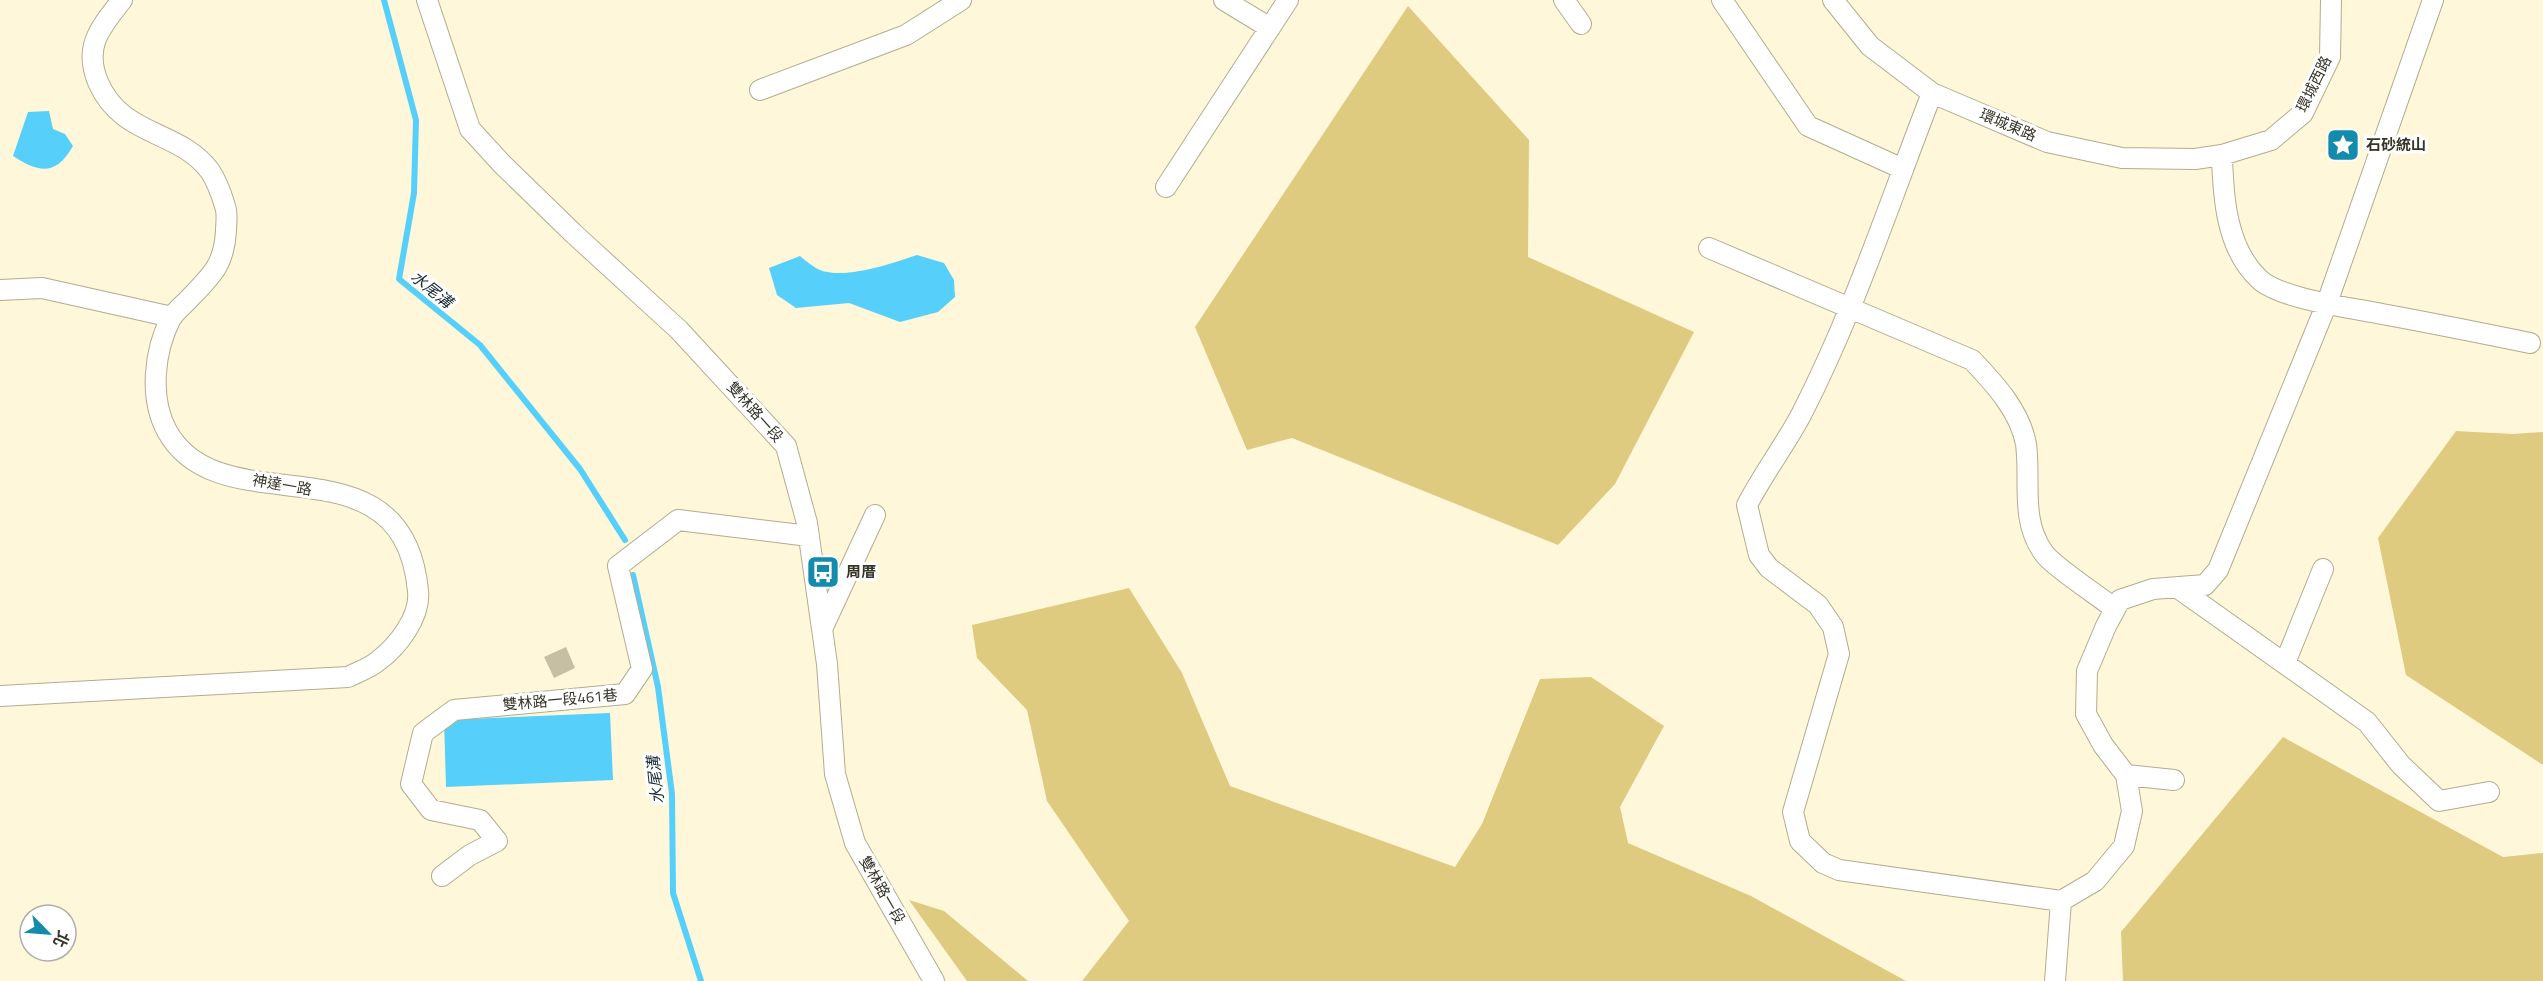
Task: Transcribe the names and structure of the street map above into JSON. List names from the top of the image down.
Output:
{
  "streets": {
    "street": [
      "環城西路",
      "環城東路",
      "雙林路一段",
      "神達一路",
      "雙林路一段461巷"
    ]
  },
  "crossings": [
    ["環城西路", "環城東路"],
    ["雙林路一段", "雙林路一段461巷"]
  ],
  "water": ["水尾溝"],
  "places": {
    "place": ["石砂統山"],
    "bus stop": ["周厝"]
  },
  "north": "bottom right"
}
